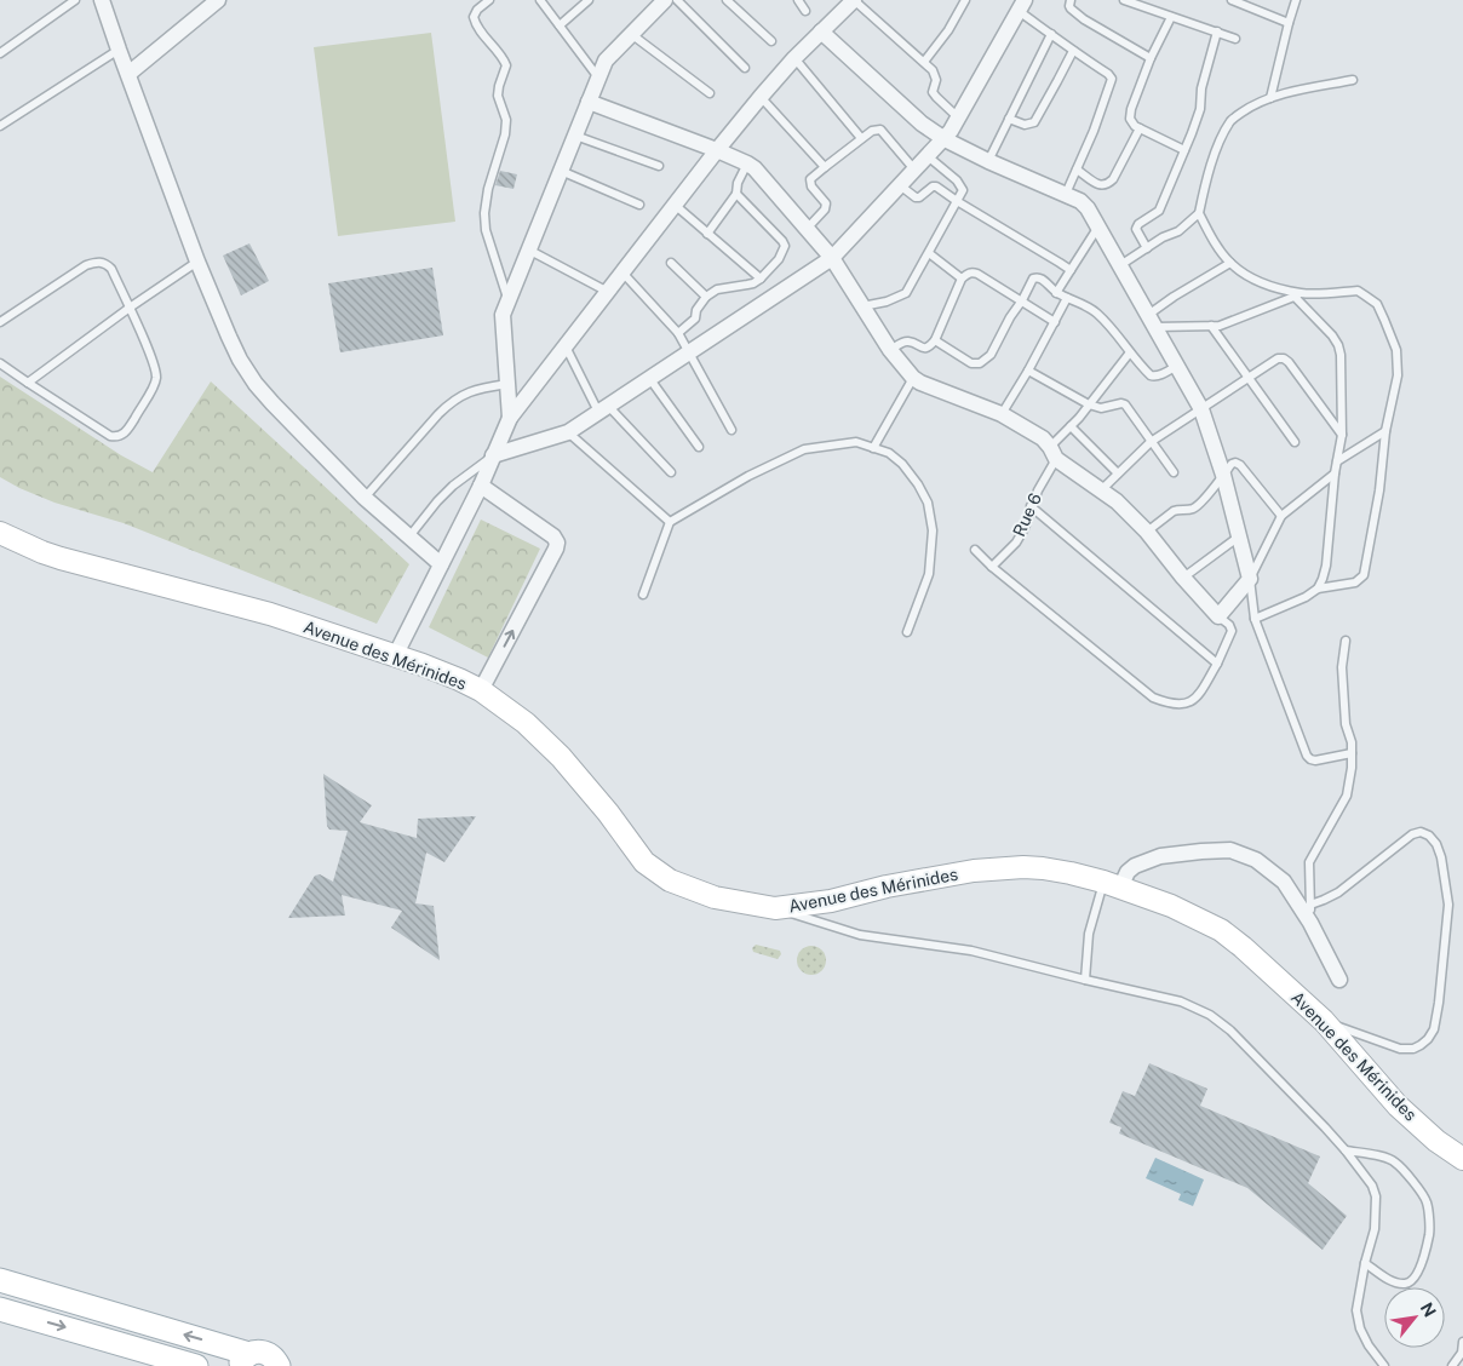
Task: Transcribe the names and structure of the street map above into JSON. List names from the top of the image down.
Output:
{
  "streets": {
    "main road": ["Avenue des Mérinides"],
    "lane": ["Rue 6"]
  },
  "north": "top right"
}
